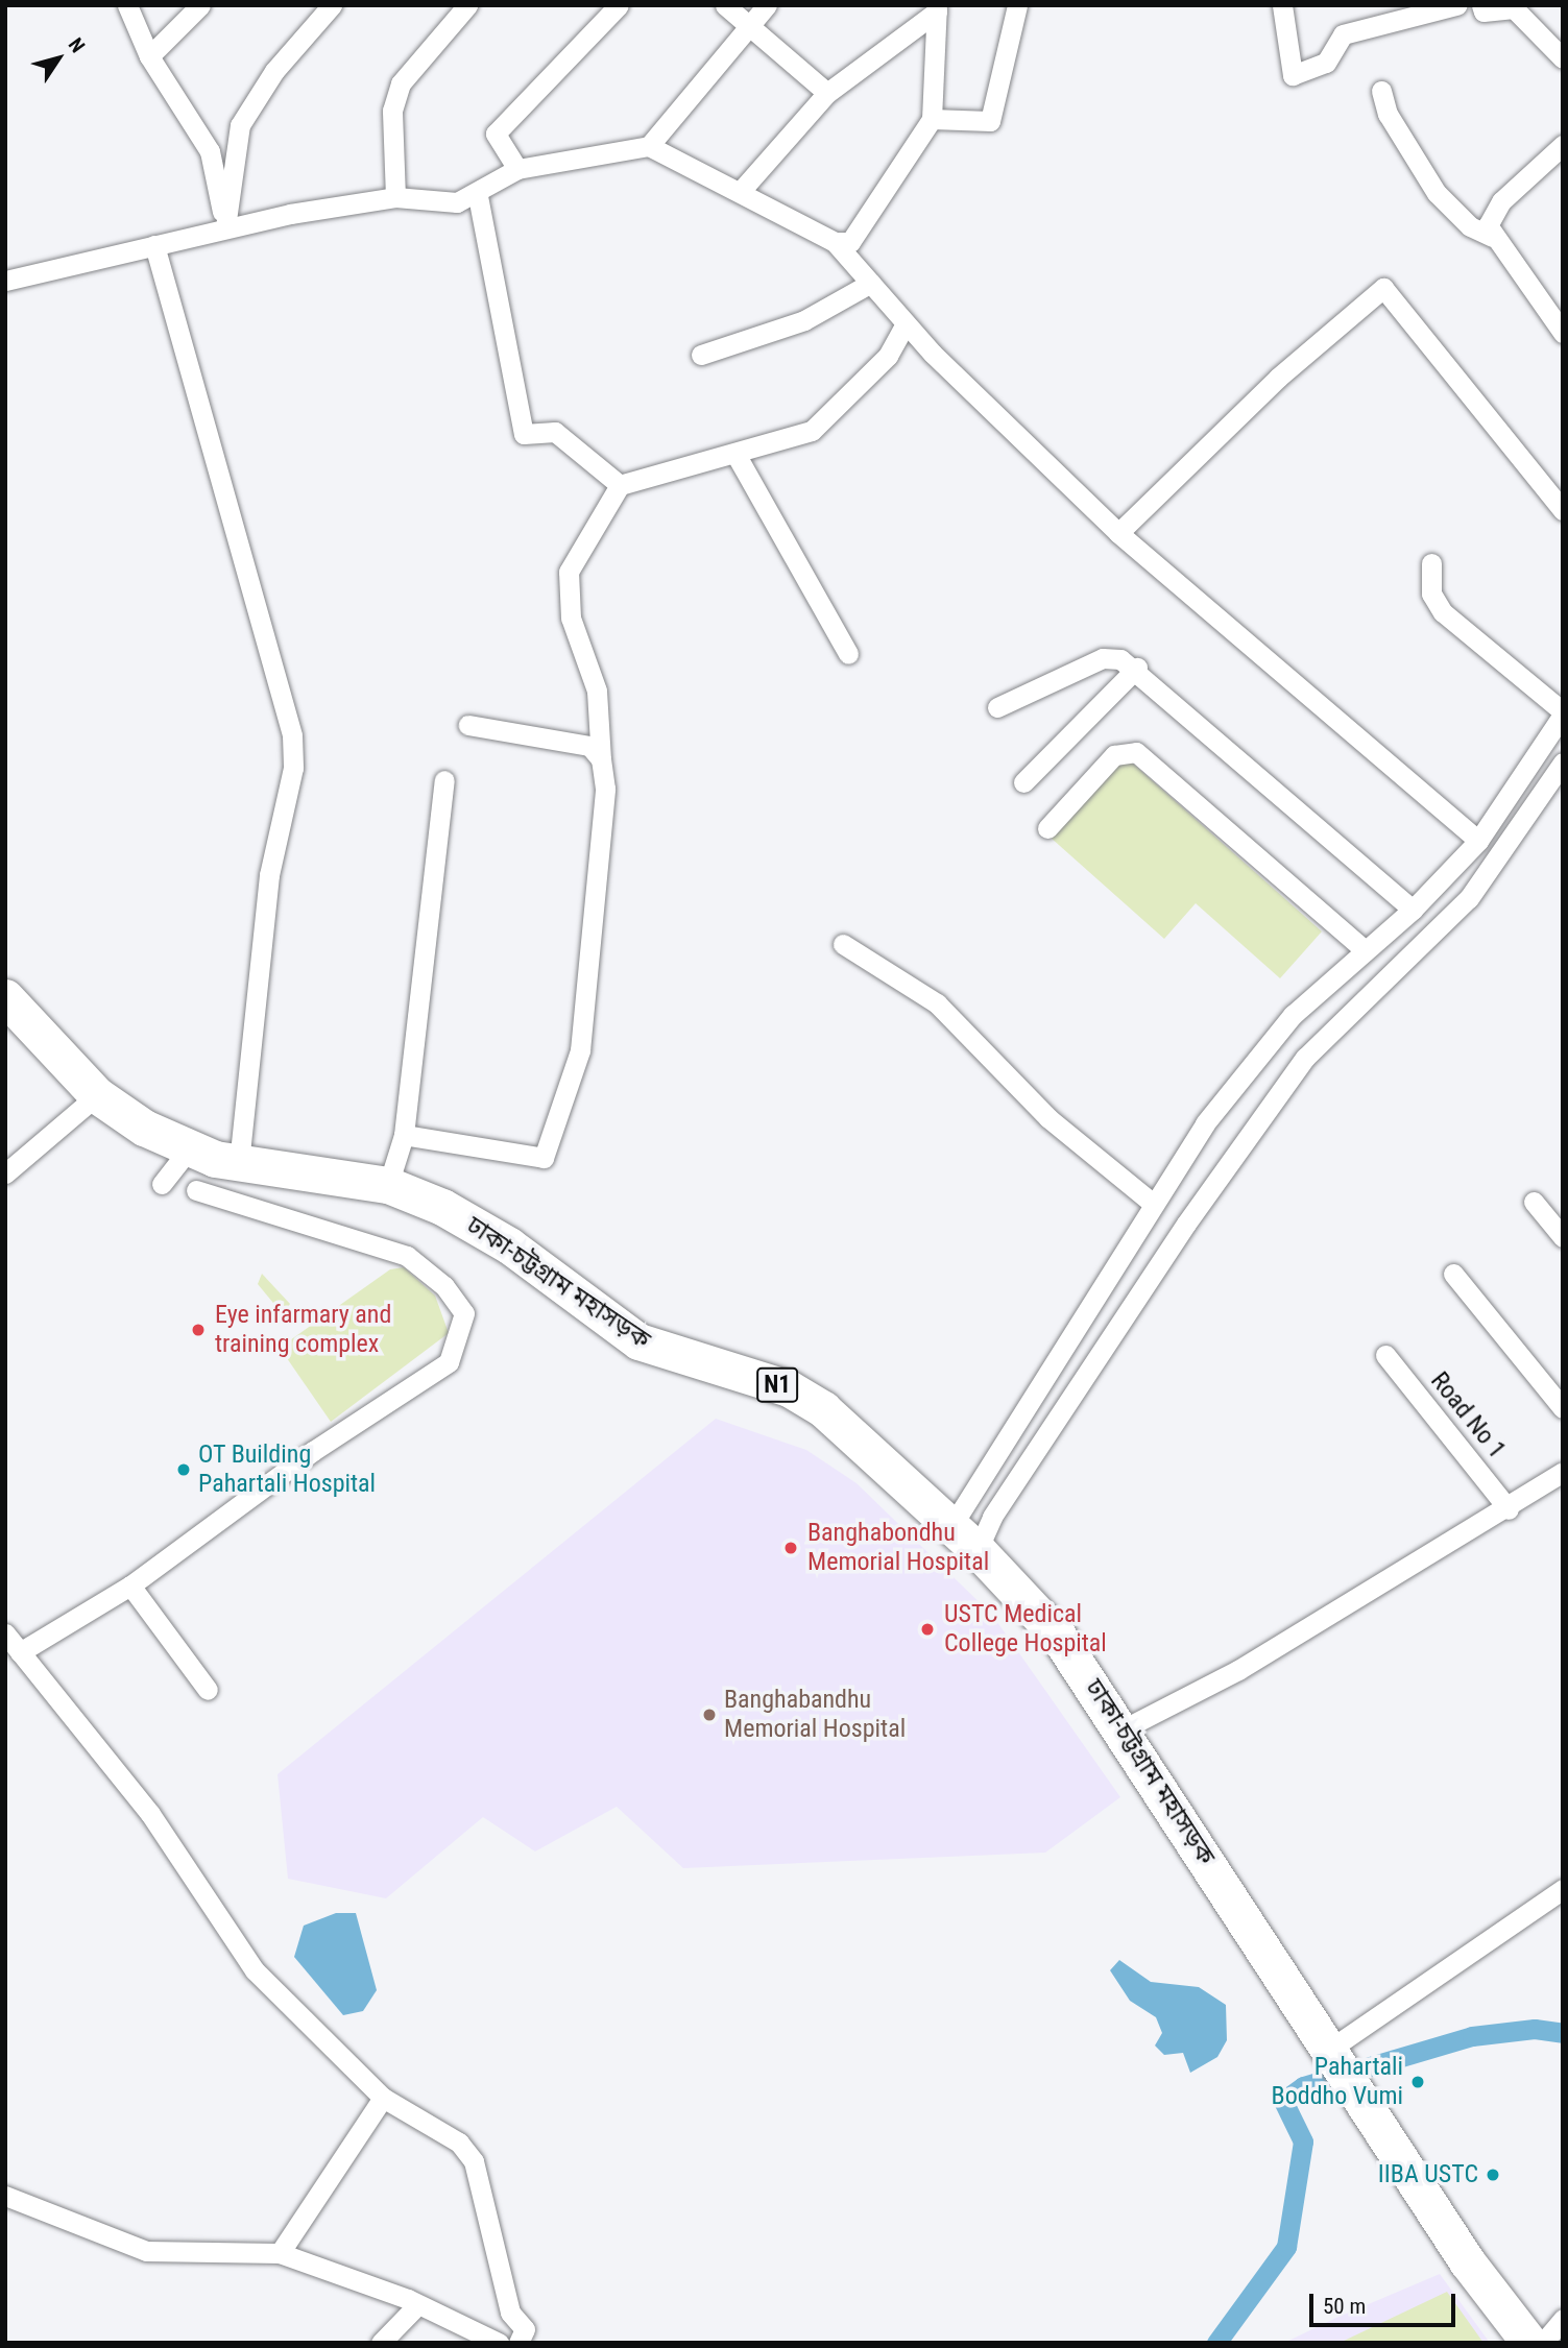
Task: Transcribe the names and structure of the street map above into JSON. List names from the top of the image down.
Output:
{
  "streets": {
    "highway": ["ঢাকা-চট্টগ্রাম মহাসড়ক", "N1"],
    "street": ["Road No 1"]
  },
  "places": [
    "Eye infarmary and training complex",
    "OT Building Pahartali Hospital",
    "Banghabondhu Memorial Hospital",
    "USTC Medical College Hospital",
    "Banghabandhu Memorial Hospital",
    "Pahartali Boddho Vumi",
    "IIBA USTC"
  ],
  "scale_bar": "50 m",
  "north": "top right"
}
